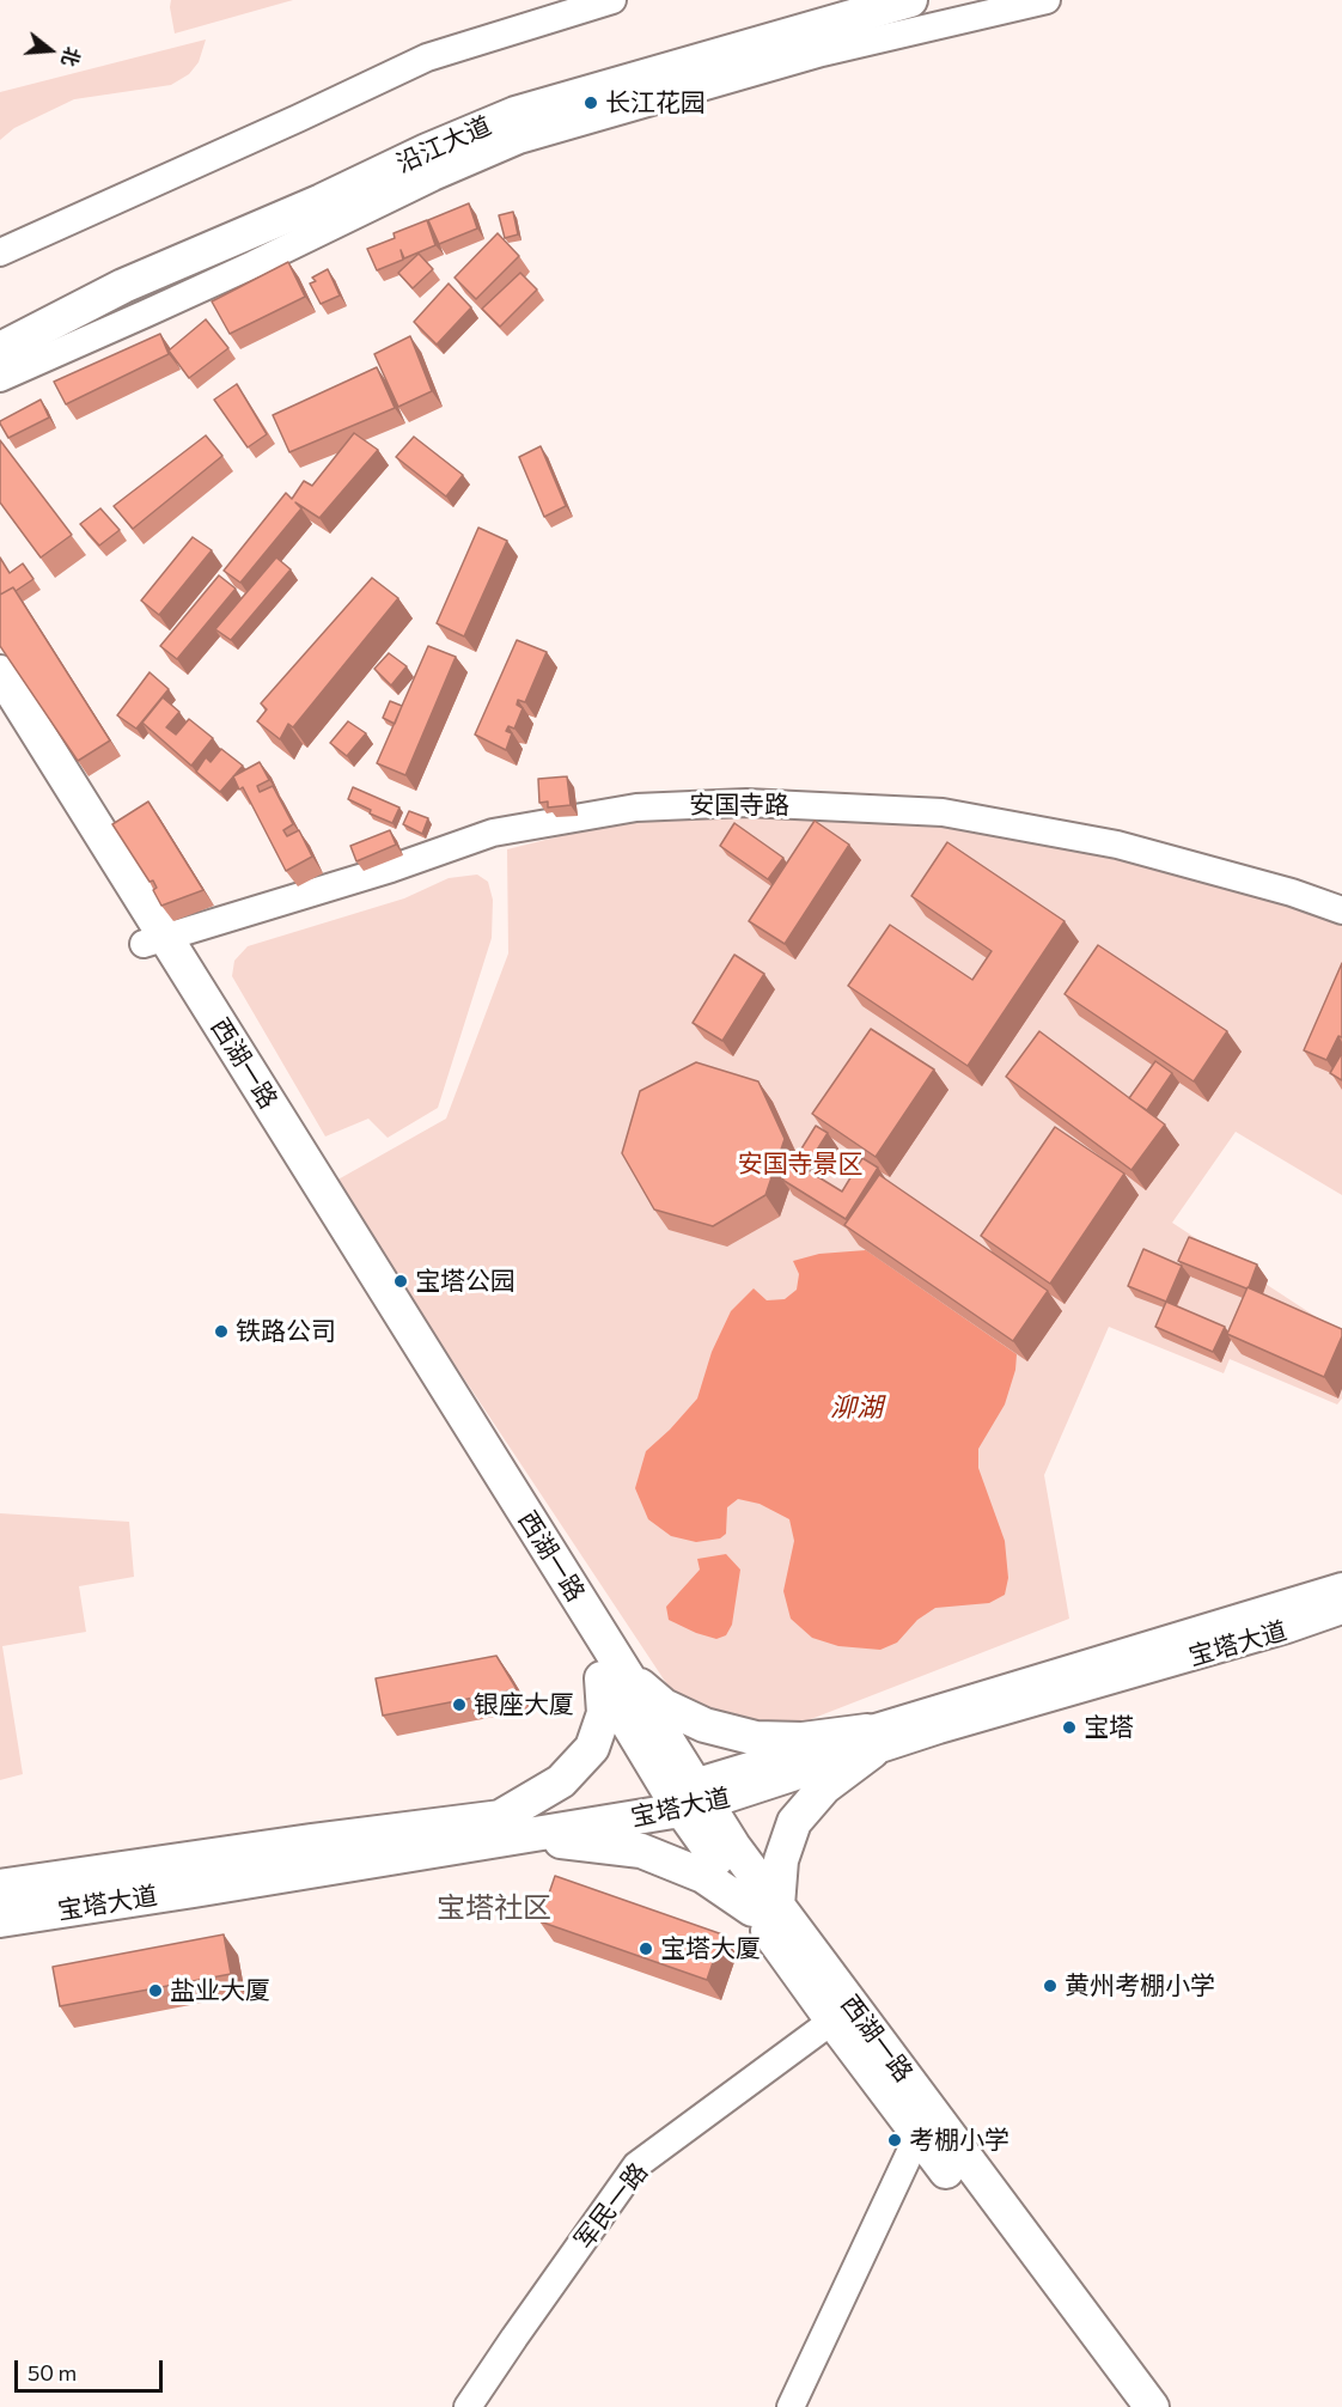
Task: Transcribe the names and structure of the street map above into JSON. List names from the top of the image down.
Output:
{
  "streets": {
    "main road": ["沿江大道", "西湖一路", "宝塔大道"],
    "street": ["安国寺路", "军民一路"]
  },
  "crossings": [
    ["安国寺路", "西湖一路"],
    ["西湖一路", "宝塔大道"],
    ["西湖一路", "军民一路"]
  ],
  "districts": ["宝塔社区"],
  "water": ["泖湖"],
  "parks": ["安国寺景区"],
  "places": [
    "长江花园",
    "宝塔公园",
    "铁路公司",
    "银座大厦",
    "宝塔",
    "宝塔大厦",
    "黄州考棚小学",
    "盐业大厦",
    "考棚小学"
  ],
  "scale_bar": "50 m",
  "north": "right"
}
